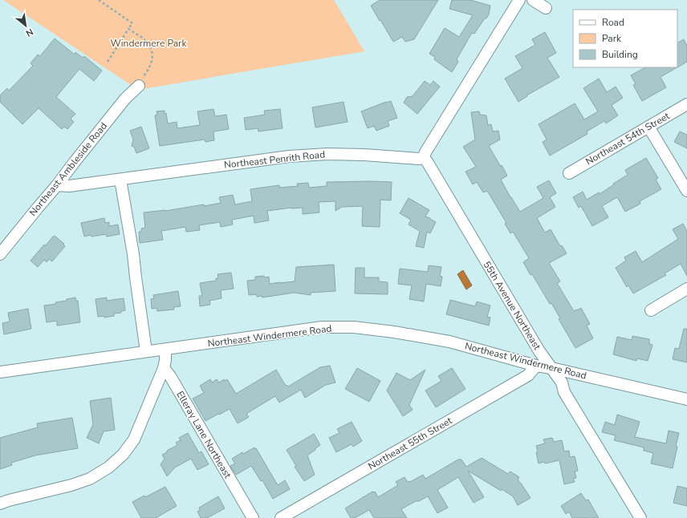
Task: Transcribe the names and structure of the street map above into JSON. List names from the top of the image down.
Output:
{
  "streets": {
    "street": [
      "Northeast 54th Street",
      "Northeast Penrith Road",
      "Northeast Ambleside Road",
      "55th Avenue Northeast",
      "Northeast Windermere Road",
      "Elleray Lane Northeast",
      "Northeast 55th Street"
    ]
  },
  "crossings": [
    ["Northeast Penrith Road", "Northeast Ambleside Road"],
    ["Northeast Penrith Road", "55th Avenue Northeast"],
    ["55th Avenue Northeast", "Northeast Windermere Road"],
    ["Northeast Windermere Road", "Northeast 55th Street"]
  ],
  "parks": ["Windermere Park"],
  "legend": ["Road", "Park", "Building"],
  "north": "bottom right"
}
